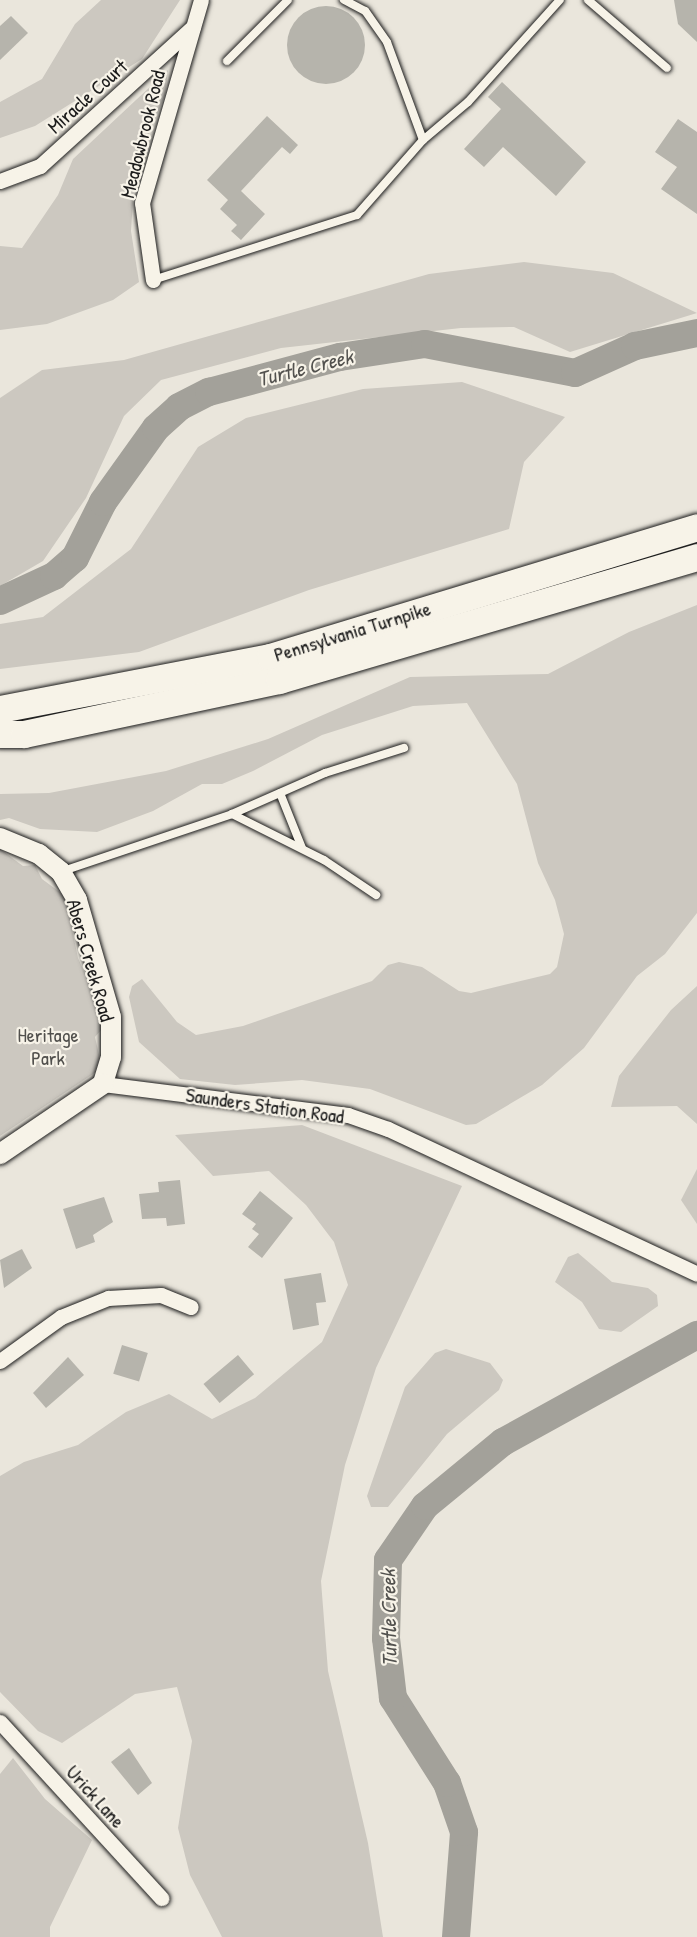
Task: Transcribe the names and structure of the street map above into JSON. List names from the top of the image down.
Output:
{
  "streets": {
    "highway": ["Pennsylvania Turnpike"],
    "street": [
      "Miracle Court",
      "Meadowbrook Road",
      "Abers Creek Road",
      "Saunders Station Road",
      "Urick Lane"
    ]
  },
  "crossings": [
    ["Miracle Court", "Meadowbrook Road"],
    ["Abers Creek Road", "Saunders Station Road"]
  ],
  "water": ["Turtle Creek"],
  "parks": ["Heritage Park"]
}
